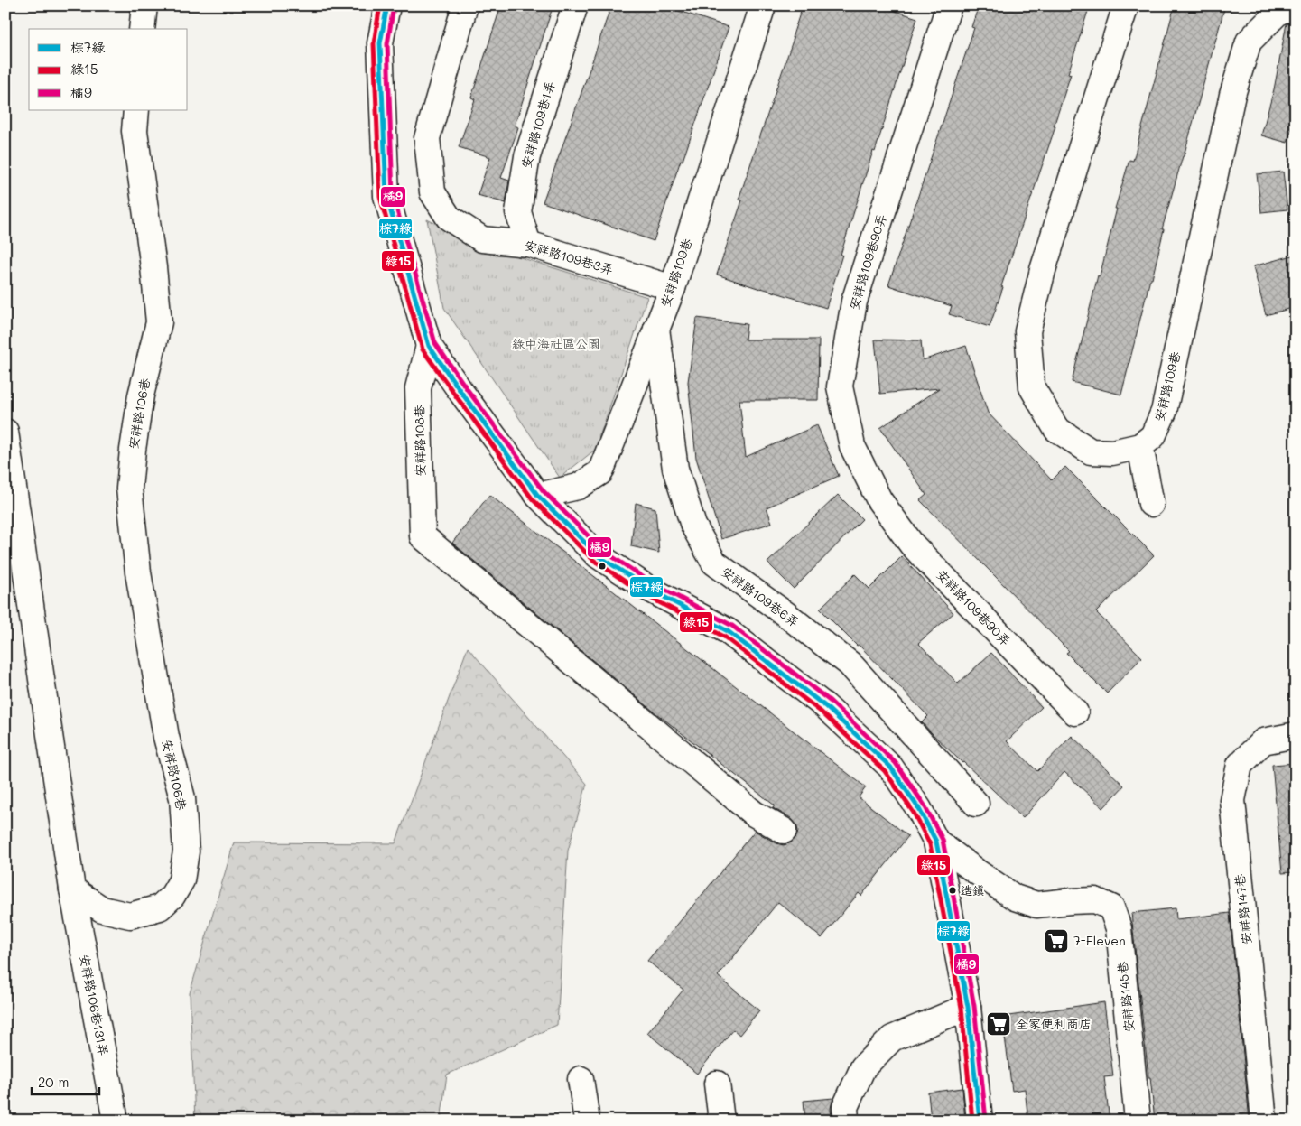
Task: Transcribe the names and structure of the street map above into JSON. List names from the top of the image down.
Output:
{
  "streets": {
    "street": [
      "安祥路109巷1弄",
      "安祥路109巷3弄",
      "安祥路109巷90弄",
      "安祥路109巷",
      "安祥路106巷",
      "安祥路108巷",
      "安祥路109巷6弄",
      "安祥路147巷",
      "安祥路145巷",
      "安祥路106巷131弄"
    ]
  },
  "crossings": [
    ["安祥路109巷1弄", "安祥路109巷3弄"],
    ["安祥路109巷3弄", "安祥路109巷"],
    ["安祥路109巷", "安祥路109巷6弄"],
    ["安祥路106巷", "安祥路106巷131弄"]
  ],
  "parks": ["綠中海社區公園"],
  "places": {
    "other": ["造鎮"],
    "supermarket": ["7-Eleven", "全家便利商店"]
  },
  "lines": ["transit line 棕7綠", "transit line 綠15", "transit line 橘9"],
  "legend": ["棕7綠", "綠15", "橘9"],
  "scale_bar": "20 m"
}
